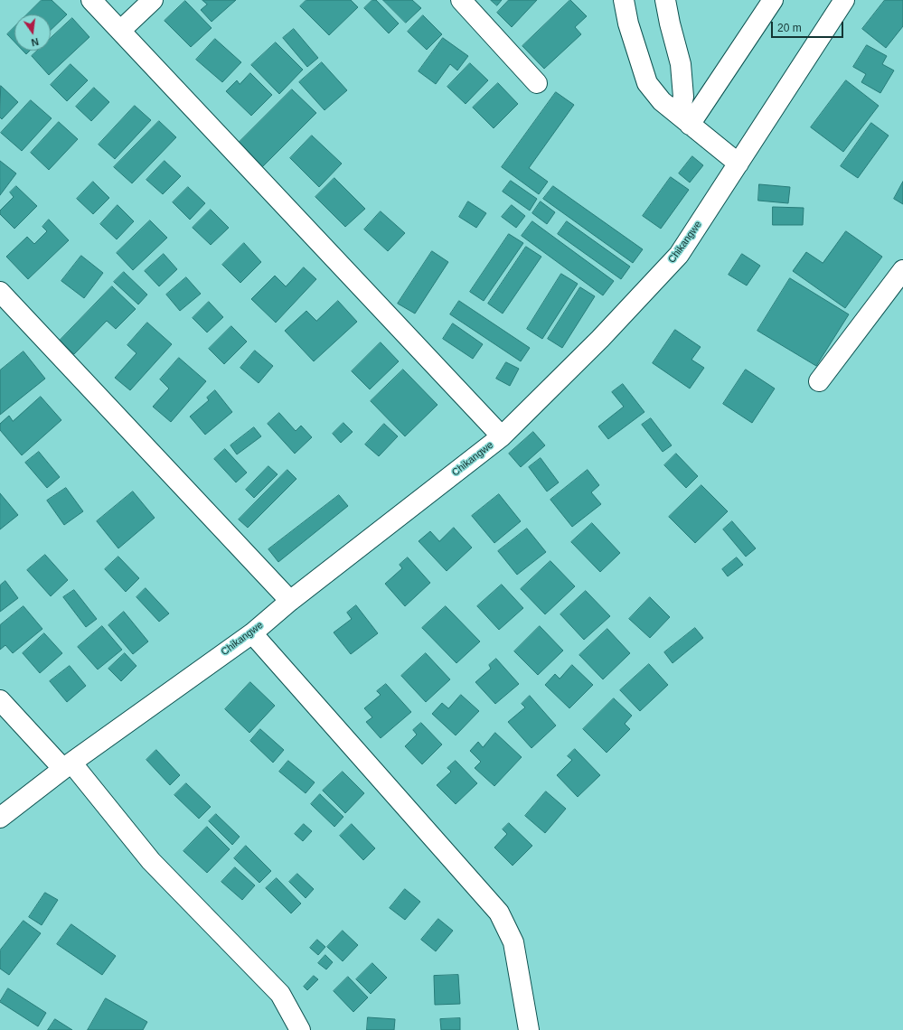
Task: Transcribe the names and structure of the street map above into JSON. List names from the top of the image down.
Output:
{
  "streets": {
    "street": ["Chikangwe"]
  },
  "scale_bar": "20 m",
  "north": "bottom"
}
